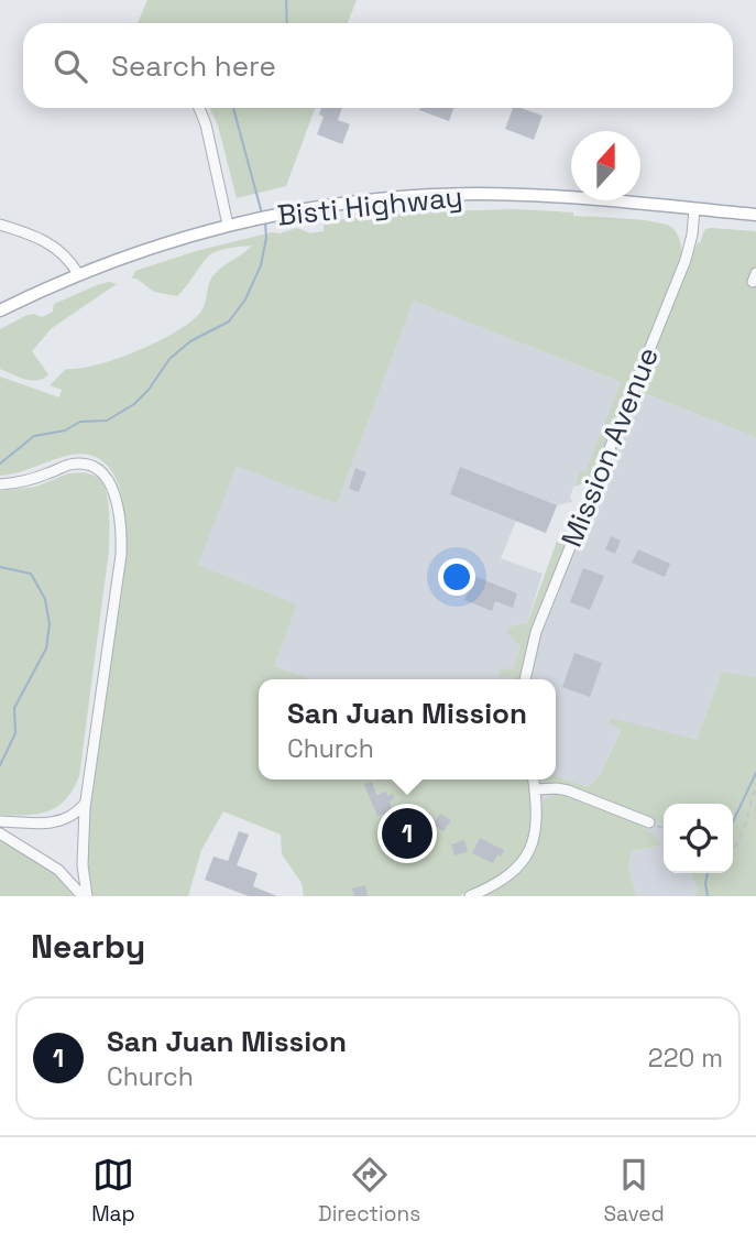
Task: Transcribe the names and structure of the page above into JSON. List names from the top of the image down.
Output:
{
  "streets": {
    "main road": ["Bisti Highway"],
    "street": ["Mission Avenue"]
  },
  "crossings": [
    ["Bisti Highway", "Mission Avenue"]
  ],
  "north": "top",
  "page": {
    "search": "Search here",
    "popup": ["San Juan Mission", "Church"],
    "pins": "1",
    "heading": "Nearby",
    "list": [
      {
        "mark": "1",
        "name": "San Juan Mission",
        "note": "Church",
        "value": "220 m"
      }
    ],
    "nav": ["Map", "Directions", "Saved"]
  }
}
